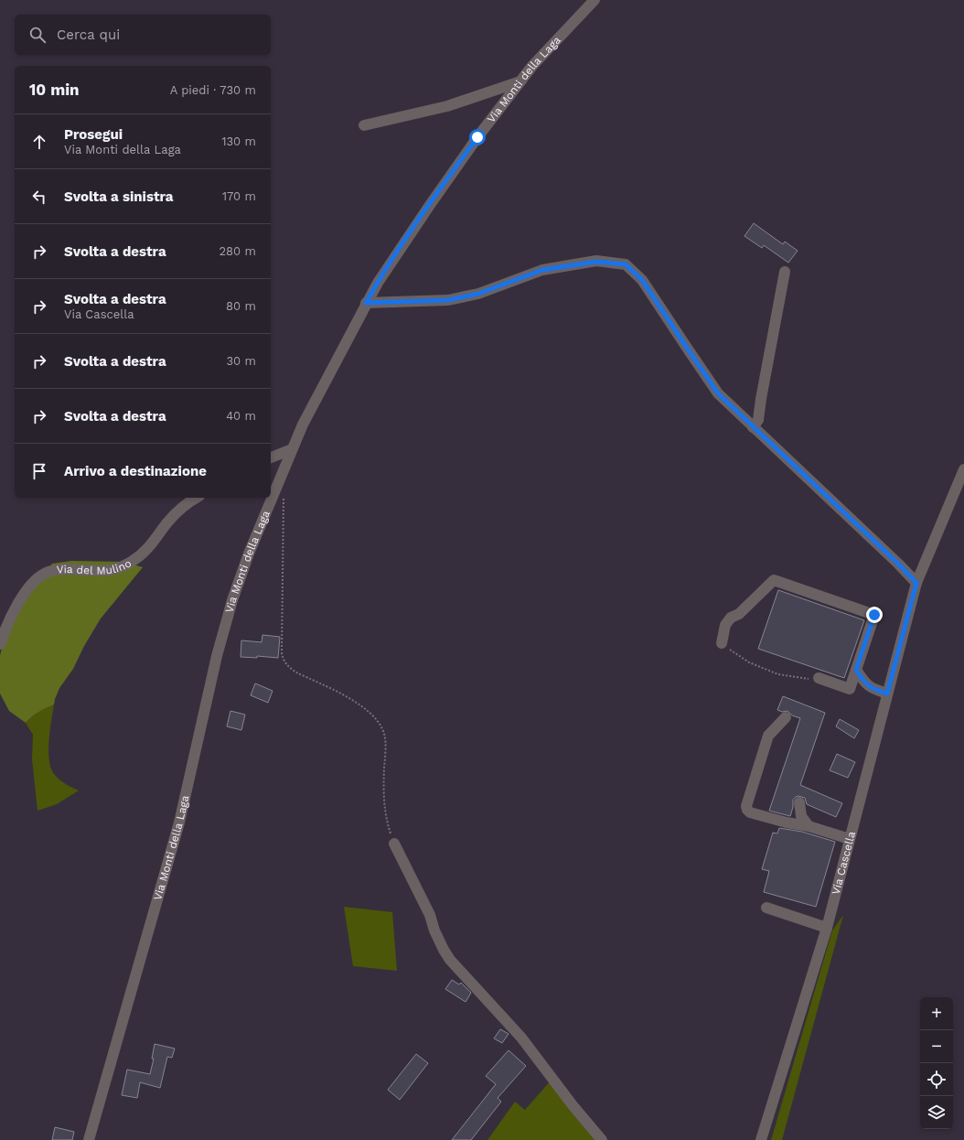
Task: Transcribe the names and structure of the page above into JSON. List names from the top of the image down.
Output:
{
  "streets": {
    "street": ["Via Monti della Laga", "Via del Mulino", "Via Cascella"]
  },
  "page": {
    "search": "Cerca qui",
    "heading": ["10 min", "A piedi · 730 m"],
    "list": [
      ["Prosegui", "Via Monti della Laga", "130 m"],
      ["Svolta a sinistra", "170 m"],
      ["Svolta a destra", "280 m"],
      ["Svolta a destra", "Via Cascella", "80 m"],
      ["Svolta a destra", "30 m"],
      ["Svolta a destra", "40 m"],
      "Arrivo a destinazione"
    ],
    "map_buttons": ["+", "−"]
  }
}
